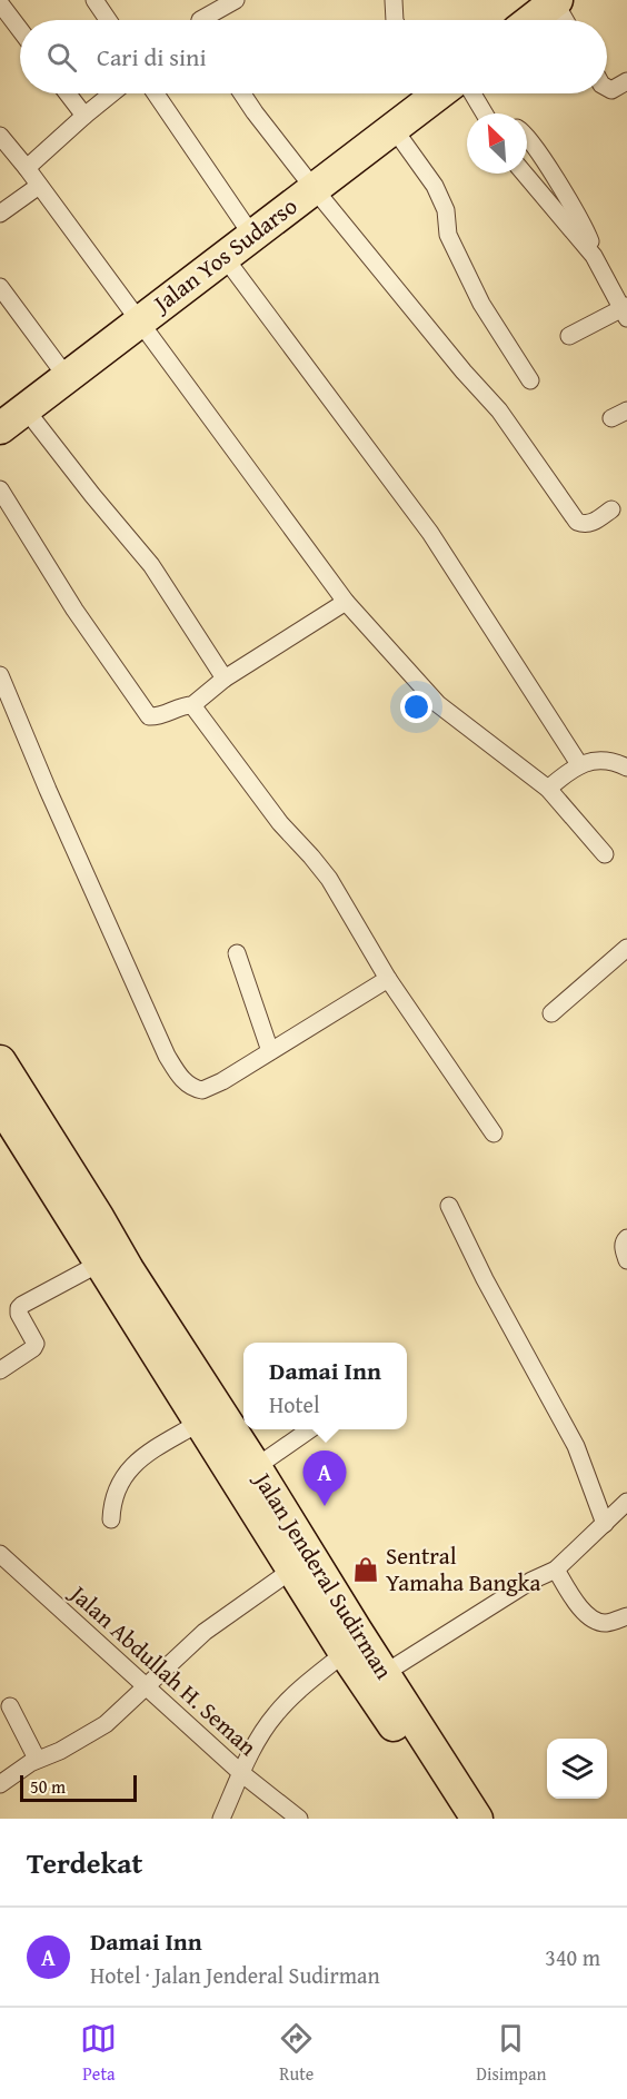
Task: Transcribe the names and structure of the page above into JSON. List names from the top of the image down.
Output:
{
  "streets": {
    "highway": ["Jalan Yos Sudarso", "Jalan Jenderal Sudirman"],
    "street": ["Jalan Abdullah H. Seman"]
  },
  "places": {
    "shop": ["Sentral Yamaha Bangka"]
  },
  "scale_bar": "50 m",
  "north": "top left",
  "page": {
    "search": "Cari di sini",
    "popup": ["Damai Inn", "Hotel"],
    "pins": "A",
    "scale": "50 m",
    "heading": "Terdekat",
    "list": [
      {
        "mark": "A",
        "name": "Damai Inn",
        "note": "Hotel · Jalan Jenderal Sudirman",
        "value": "340 m"
      }
    ],
    "nav": ["Peta", "Rute", "Disimpan"]
  }
}
